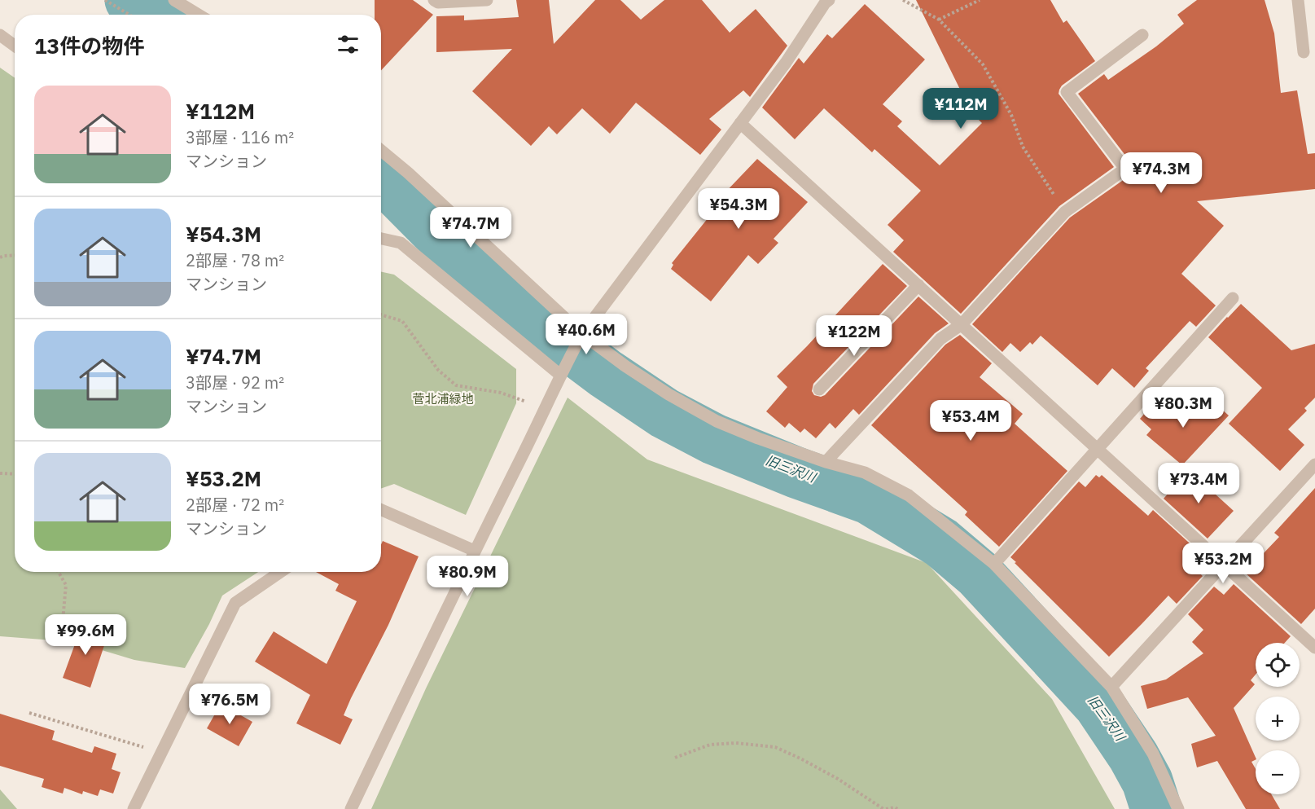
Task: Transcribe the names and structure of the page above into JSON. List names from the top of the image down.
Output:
{
  "water": ["旧三沢川"],
  "parks": ["菅北浦緑地"],
  "page": {
    "heading": "13件の物件",
    "list": [
      {
        "name": "¥112M",
        "note": "3部屋 · 116 m² · マンション"
      },
      {
        "name": "¥54.3M",
        "note": "2部屋 · 78 m² · マンション"
      },
      {
        "name": "¥74.7M",
        "note": "3部屋 · 92 m² · マンション"
      },
      {
        "name": "¥53.2M",
        "note": "2部屋 · 72 m² · マンション"
      }
    ],
    "price": [
      "¥112M",
      "¥74.3M",
      "¥54.3M",
      "¥74.7M",
      "¥40.6M",
      "¥122M",
      "¥80.3M",
      "¥53.4M",
      "¥73.4M",
      "¥53.2M",
      "¥80.9M",
      "¥99.6M",
      "¥76.5M"
    ],
    "map_buttons": ["+", "−"]
  }
}
